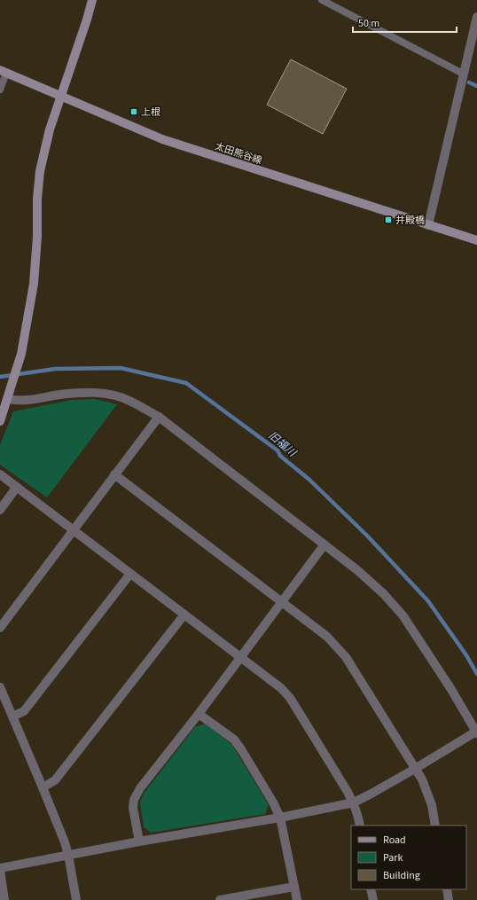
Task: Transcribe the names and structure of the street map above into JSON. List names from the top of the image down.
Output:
{
  "streets": {
    "main road": ["太田熊谷線"]
  },
  "water": ["旧福川"],
  "places": {
    "transit": ["上根", "井殿橋"]
  },
  "legend": ["Road", "Park", "Building"],
  "scale_bar": "50 m"
}
